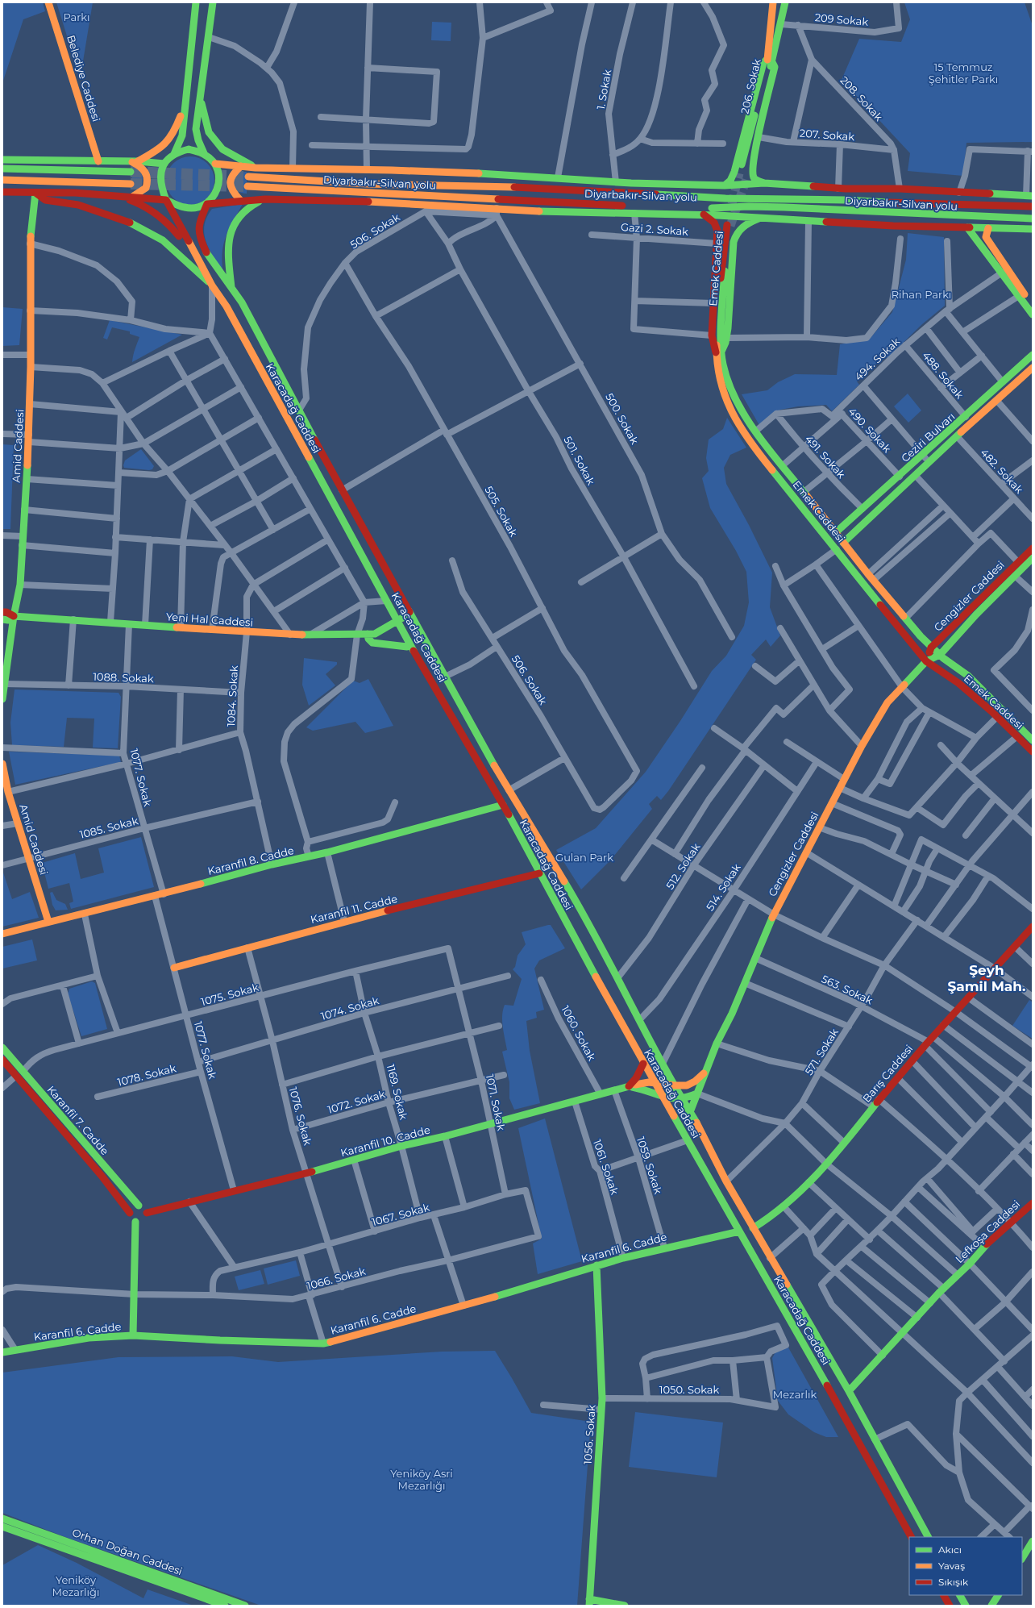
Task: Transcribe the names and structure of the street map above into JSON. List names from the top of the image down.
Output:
{
  "streets": {
    "main road": [
      "Belediye Caddesi",
      "206. Sokak",
      "Diyarbakır-Silvan yolu",
      "Emek Caddesi",
      "Karacadağ Caddesi",
      "Ceziri Bulvarı",
      "Amid Caddesi",
      "Cengizler Caddesi",
      "Yeni Hal Caddesi",
      "Karanfil 8. Cadde",
      "Karanfil 11. Cadde",
      "Barış Caddesi",
      "Karanfil 7. Cadde",
      "Karanfil 10. Cadde",
      "Lefkoşa Caddesi",
      "Karanfil 6. Cadde",
      "1056. Sokak",
      "Orhan Doğan Caddesi"
    ],
    "street": [
      "209 Sokak",
      "1. Sokak",
      "208. Sokak",
      "207. Sokak",
      "Gazi 2. Sokak",
      "506. Sokak",
      "494. Sokak",
      "488. Sokak",
      "500. Sokak",
      "490. Sokak",
      "491. Sokak",
      "501. Sokak",
      "482. Sokak",
      "505. Sokak",
      "1088. Sokak",
      "1084. Sokak",
      "1077. Sokak",
      "1085. Sokak",
      "512. Sokak",
      "514. Sokak",
      "563. Sokak",
      "1075. Sokak",
      "1074. Sokak",
      "1060. Sokak",
      "571. Sokak",
      "1078. Sokak",
      "1169. Sokak",
      "1072. Sokak",
      "1071. Sokak",
      "1076. Sokak",
      "1059. Sokak",
      "1061. Sokak",
      "1067. Sokak",
      "1066. Sokak",
      "1050. Sokak"
    ]
  },
  "crossings": [
    ["209 Sokak", "206. Sokak"],
    ["209 Sokak", "208. Sokak"],
    ["208. Sokak", "207. Sokak"],
    ["506. Sokak", "Karacadağ Caddesi"],
    ["506. Sokak", "501. Sokak"],
    ["506. Sokak", "505. Sokak"],
    ["Emek Caddesi", "494. Sokak"],
    ["Emek Caddesi", "Ceziri Bulvarı"],
    ["Emek Caddesi", "Cengizler Caddesi"],
    ["494. Sokak", "488. Sokak"],
    ["494. Sokak", "490. Sokak"],
    ["494. Sokak", "491. Sokak"],
    ["488. Sokak", "Ceziri Bulvarı"],
    ["Karacadağ Caddesi", "Cengizler Caddesi"],
    ["Karacadağ Caddesi", "Yeni Hal Caddesi"],
    ["Karacadağ Caddesi", "Karanfil 8. Cadde"],
    ["Karacadağ Caddesi", "512. Sokak"],
    ["Karacadağ Caddesi", "514. Sokak"],
    ["Karacadağ Caddesi", "Karanfil 11. Cadde"],
    ["Karacadağ Caddesi", "571. Sokak"],
    ["Karacadağ Caddesi", "Barış Caddesi"],
    ["Karacadağ Caddesi", "Karanfil 10. Cadde"],
    ["Karacadağ Caddesi", "Lefkoşa Caddesi"],
    ["Karacadağ Caddesi", "Karanfil 6. Cadde"],
    ["490. Sokak", "Ceziri Bulvarı"],
    ["Ceziri Bulvarı", "491. Sokak"],
    ["Ceziri Bulvarı", "482. Sokak"],
    ["Amid Caddesi", "Yeni Hal Caddesi"],
    ["Amid Caddesi", "1088. Sokak"],
    ["Amid Caddesi", "1085. Sokak"],
    ["Amid Caddesi", "Karanfil 8. Cadde"],
    ["Cengizler Caddesi", "563. Sokak"],
    ["Cengizler Caddesi", "Karanfil 10. Cadde"],
    ["Yeni Hal Caddesi", "1084. Sokak"],
    ["Yeni Hal Caddesi", "1077. Sokak"],
    ["1088. Sokak", "1084. Sokak"],
    ["1088. Sokak", "1077. Sokak"],
    ["1084. Sokak", "1085. Sokak"],
    ["1084. Sokak", "Karanfil 8. Cadde"],
    ["1077. Sokak", "1085. Sokak"],
    ["1077. Sokak", "Karanfil 8. Cadde"],
    ["1077. Sokak", "Karanfil 11. Cadde"],
    ["1077. Sokak", "1075. Sokak"],
    ["1077. Sokak", "1074. Sokak"],
    ["1077. Sokak", "1078. Sokak"],
    ["1077. Sokak", "Karanfil 10. Cadde"],
    ["Karanfil 11. Cadde", "1076. Sokak"],
    ["563. Sokak", "571. Sokak"],
    ["563. Sokak", "Barış Caddesi"],
    ["1075. Sokak", "1169. Sokak"],
    ["1075. Sokak", "1071. Sokak"],
    ["1075. Sokak", "1076. Sokak"],
    ["1075. Sokak", "Karanfil 7. Cadde"],
    ["1074. Sokak", "1169. Sokak"],
    ["1074. Sokak", "1071. Sokak"],
    ["1074. Sokak", "1076. Sokak"],
    ["1060. Sokak", "Karanfil 10. Cadde"],
    ["1169. Sokak", "1072. Sokak"],
    ["1169. Sokak", "Karanfil 10. Cadde"],
    ["1169. Sokak", "1067. Sokak"],
    ["1072. Sokak", "1071. Sokak"],
    ["1072. Sokak", "1076. Sokak"],
    ["1071. Sokak", "Karanfil 10. Cadde"],
    ["1071. Sokak", "1067. Sokak"],
    ["1071. Sokak", "1066. Sokak"],
    ["1076. Sokak", "Karanfil 10. Cadde"],
    ["1076. Sokak", "1067. Sokak"],
    ["1076. Sokak", "1066. Sokak"],
    ["Karanfil 7. Cadde", "Karanfil 10. Cadde"],
    ["Karanfil 10. Cadde", "1059. Sokak"],
    ["Karanfil 10. Cadde", "1061. Sokak"],
    ["1059. Sokak", "Karanfil 6. Cadde"],
    ["1061. Sokak", "Karanfil 6. Cadde"],
    ["1067. Sokak", "1066. Sokak"],
    ["Karanfil 6. Cadde", "1056. Sokak"],
    ["1050. Sokak", "1056. Sokak"]
  ],
  "districts": ["Şeyh Şamil Mah."],
  "parks": [
    "Parkı",
    "15 Temmuz Şehitler Parkı",
    "Rihan Parkı",
    "Gulan Park",
    "Mezarlık",
    "Yeniköy Asri Mezarlığı",
    "Yeniköy Mezarlığı"
  ],
  "legend": ["Akıcı", "Yavaş", "Sıkışık"]
}
